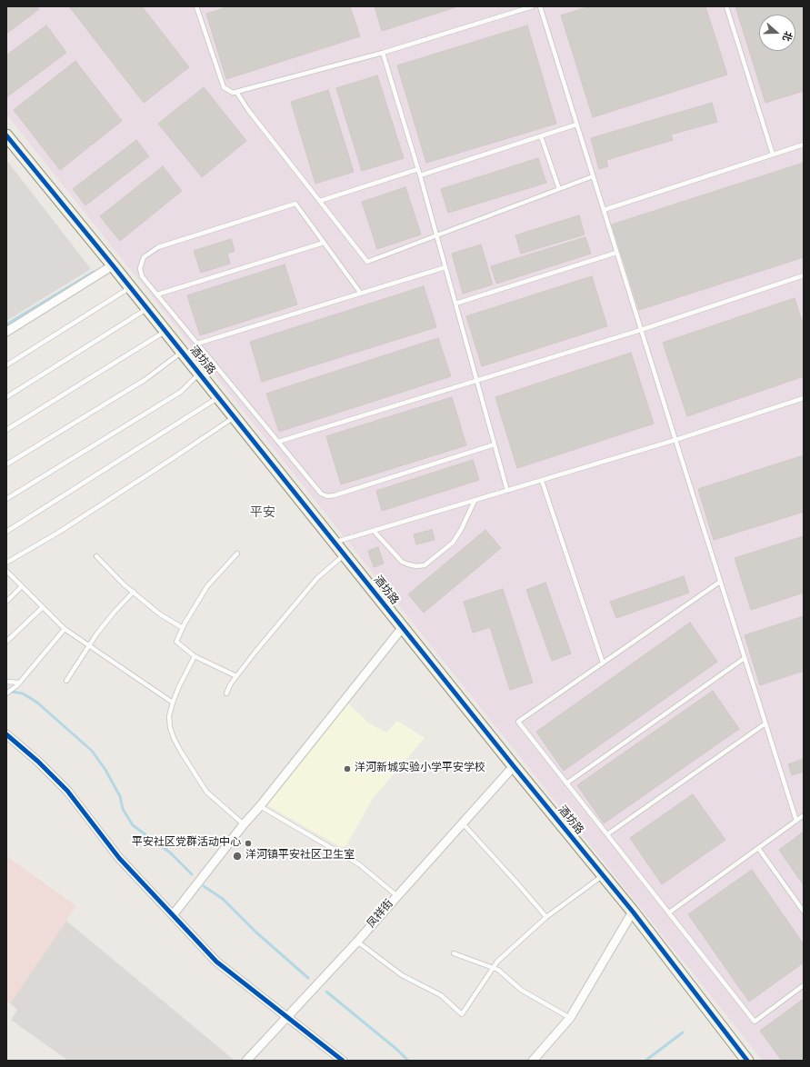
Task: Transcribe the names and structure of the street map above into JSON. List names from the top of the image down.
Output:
{
  "streets": {
    "street": ["酒坊路", "凤祥街"]
  },
  "crossings": [
    ["酒坊路", "凤祥街"]
  ],
  "districts": ["平安"],
  "places": ["洋河新城实验小学平安学校", "平安社区党群活动中心", "洋河镇平安社区卫生室"],
  "north": "right"
}
